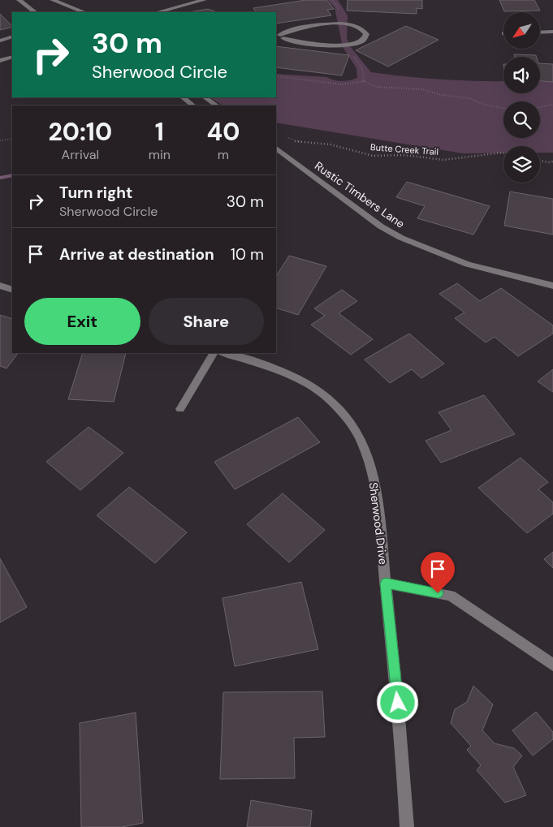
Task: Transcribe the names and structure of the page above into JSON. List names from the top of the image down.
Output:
{
  "streets": {
    "street": ["Rustic Timbers Lane", "Sherwood Drive"],
    "path": ["Butte Creek Trail"]
  },
  "north": "bottom left",
  "page": {
    "turn": ["30 m", "Sherwood Circle"],
    "eta": [
      "20:10",
      "Arrival",
      "1",
      "min",
      "40",
      "m"
    ],
    "list": [
      {
        "name": "Turn right",
        "note": "Sherwood Circle",
        "value": "30 m"
      },
      {
        "name": "Arrive at destination",
        "value": "10 m"
      }
    ],
    "buttons": ["Exit", "Share"]
  }
}
